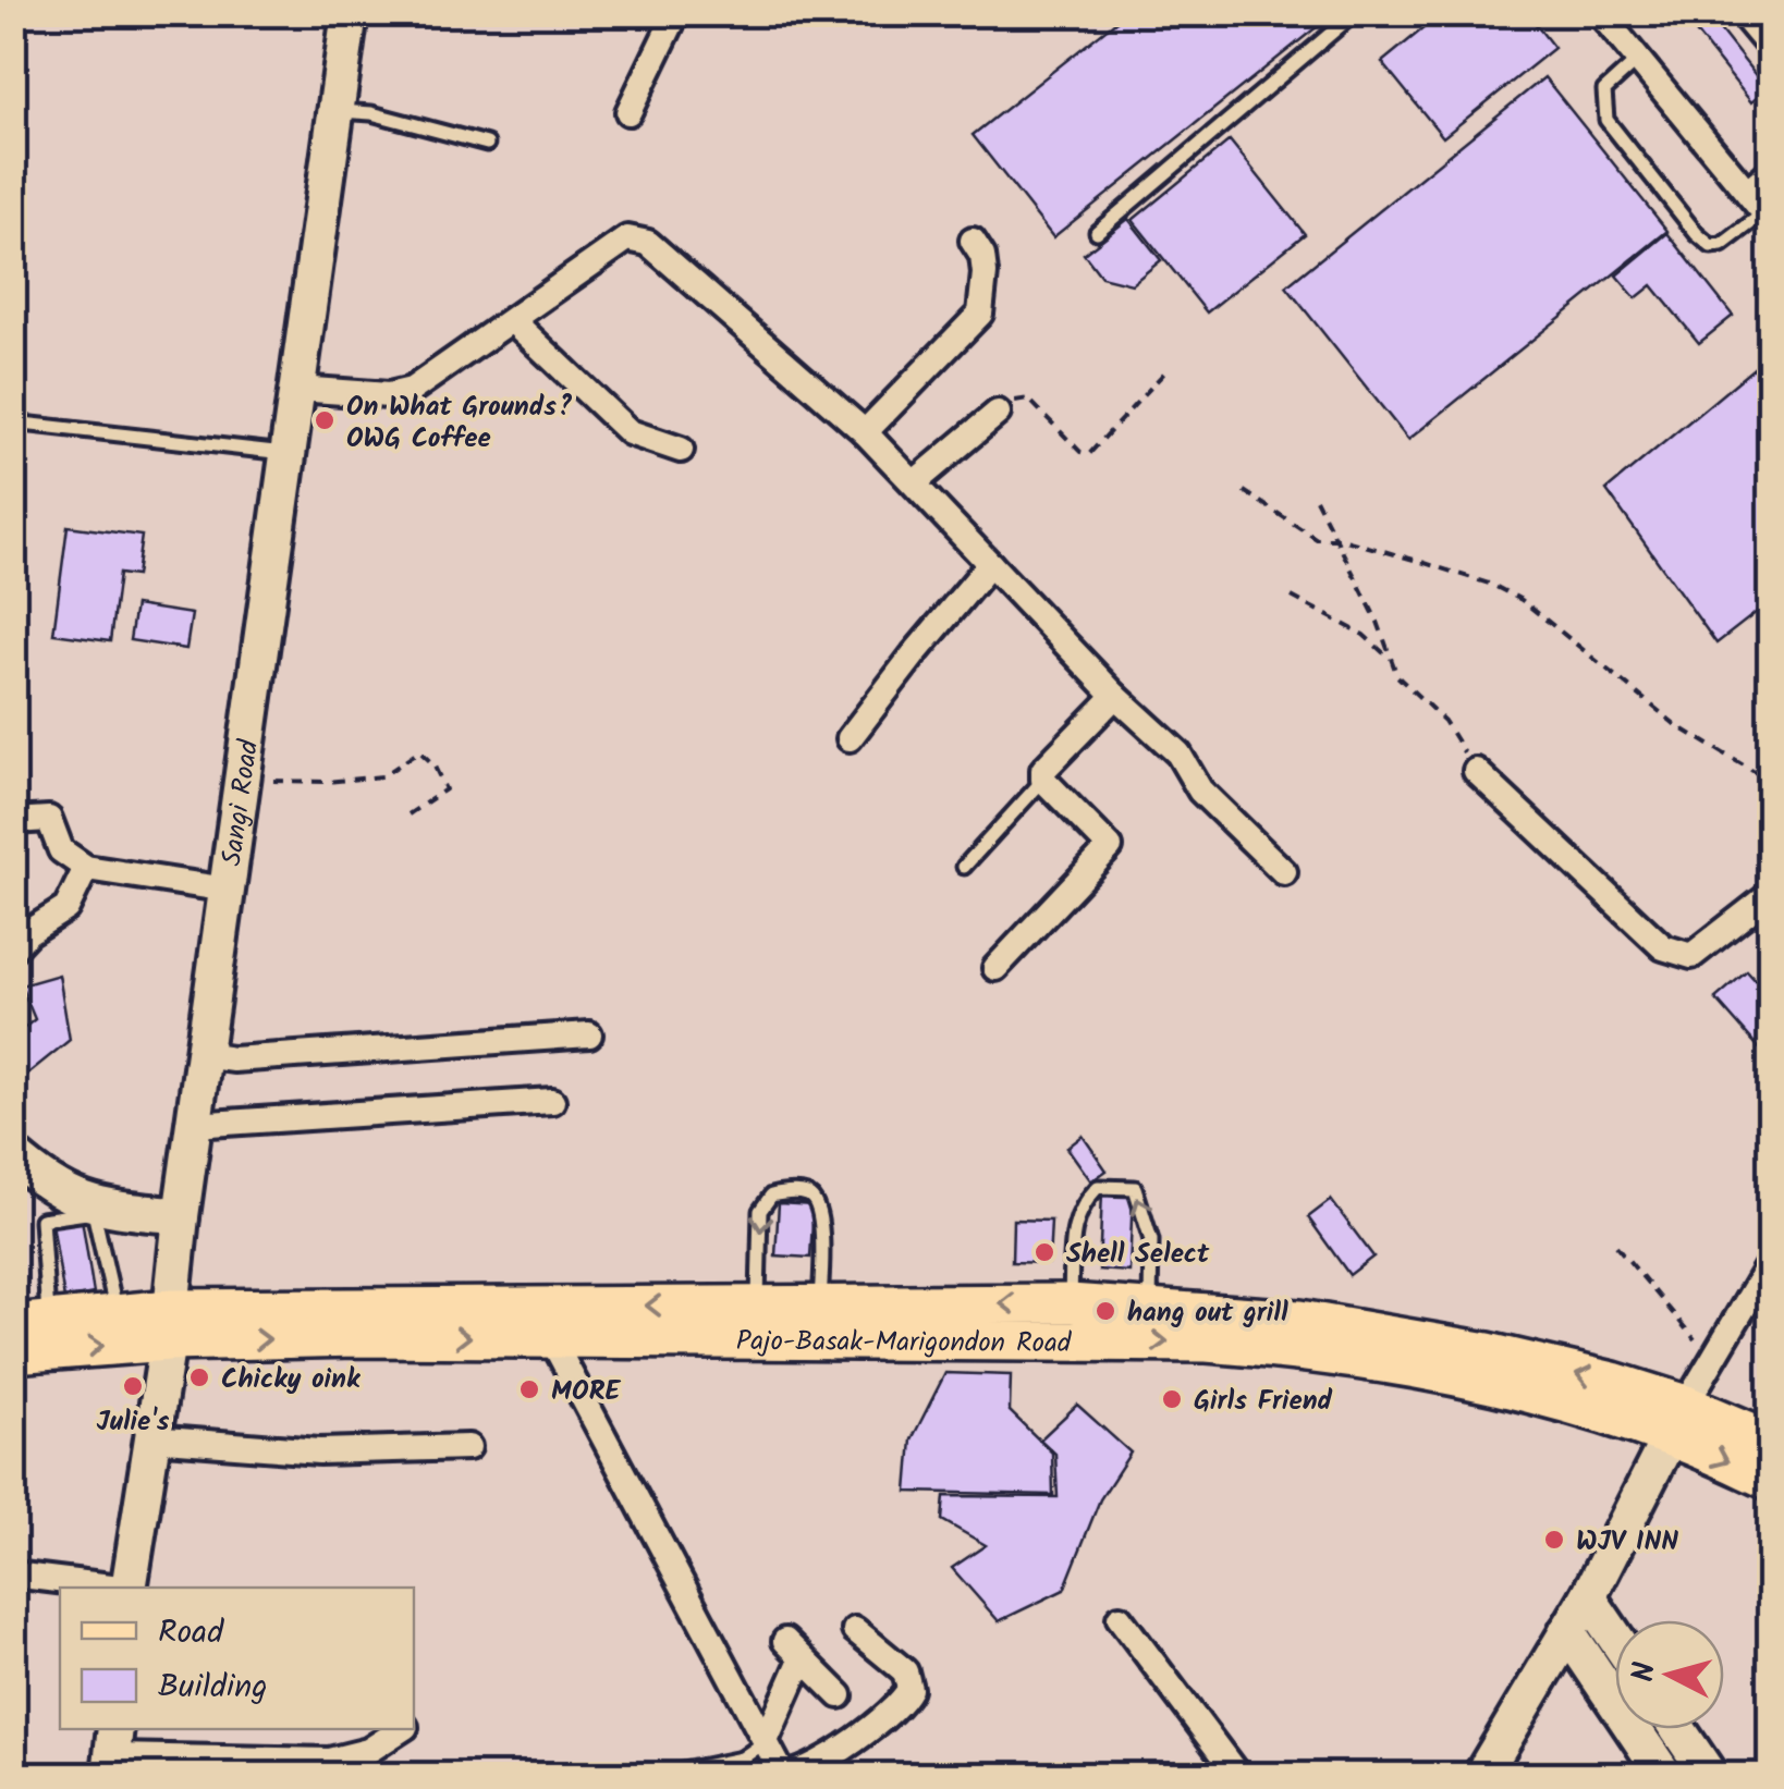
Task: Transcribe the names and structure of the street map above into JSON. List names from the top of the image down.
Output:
{
  "streets": {
    "main road": ["Pajo-Basak-Marigondon Road"],
    "street": ["Sangi Road"]
  },
  "crossings": [
    ["Sangi Road", "Pajo-Basak-Marigondon Road"]
  ],
  "places": [
    "On What Grounds? OWG Coffee",
    "Shell Select",
    "hang out grill",
    "Chicky oink",
    "Julie's",
    "MORE",
    "Girls Friend",
    "WJV INN"
  ],
  "legend": ["Road", "Building"],
  "north": "left"
}
